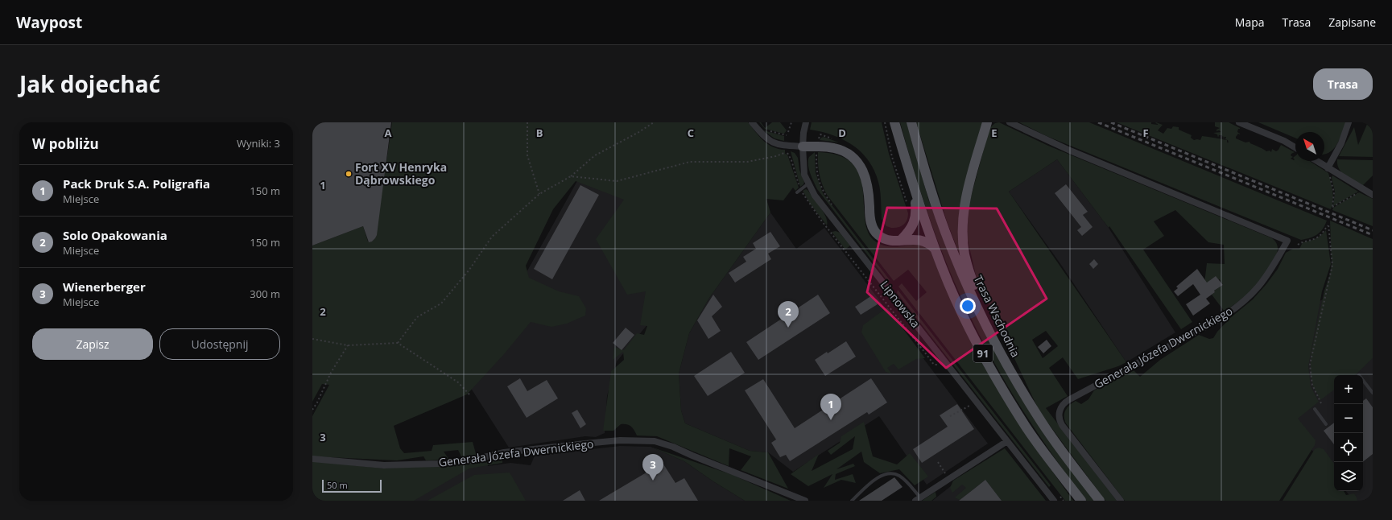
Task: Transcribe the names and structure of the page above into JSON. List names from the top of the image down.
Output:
{
  "streets": {
    "main road": ["Trasa Wschodnia", "91"],
    "street": ["Lipnowska", "Generała Józefa Dwernickiego"]
  },
  "places": ["Fort XV Henryka Dąbrowskiego"],
  "scale_bar": "50 m",
  "north": "top left",
  "page": {
    "header": "Waypost",
    "nav": ["Mapa", "Trasa", "Zapisane"],
    "title": "Jak dojechać",
    "buttons": [
      "Trasa",
      ["Zapisz", "Udostępnij"]
    ],
    "heading": ["W pobliżu", "Wyniki: 3"],
    "list": [
      {
        "mark": "1",
        "name": "Pack Druk S.A. Poligrafia",
        "note": "Miejsce",
        "value": "150 m"
      },
      {
        "mark": "2",
        "name": "Solo Opakowania",
        "note": "Miejsce",
        "value": "150 m"
      },
      {
        "mark": "3",
        "name": "Wienerberger",
        "note": "Miejsce",
        "value": "300 m"
      }
    ],
    "pins": ["2", "1", "3"],
    "map_buttons": ["+", "−"],
    "scale": "50 m"
  },
  "grid": {
    "columns": [
      "A",
      "B",
      "C",
      "D",
      "E",
      "F"
    ],
    "rows": ["1", "2", "3"]
  }
}
